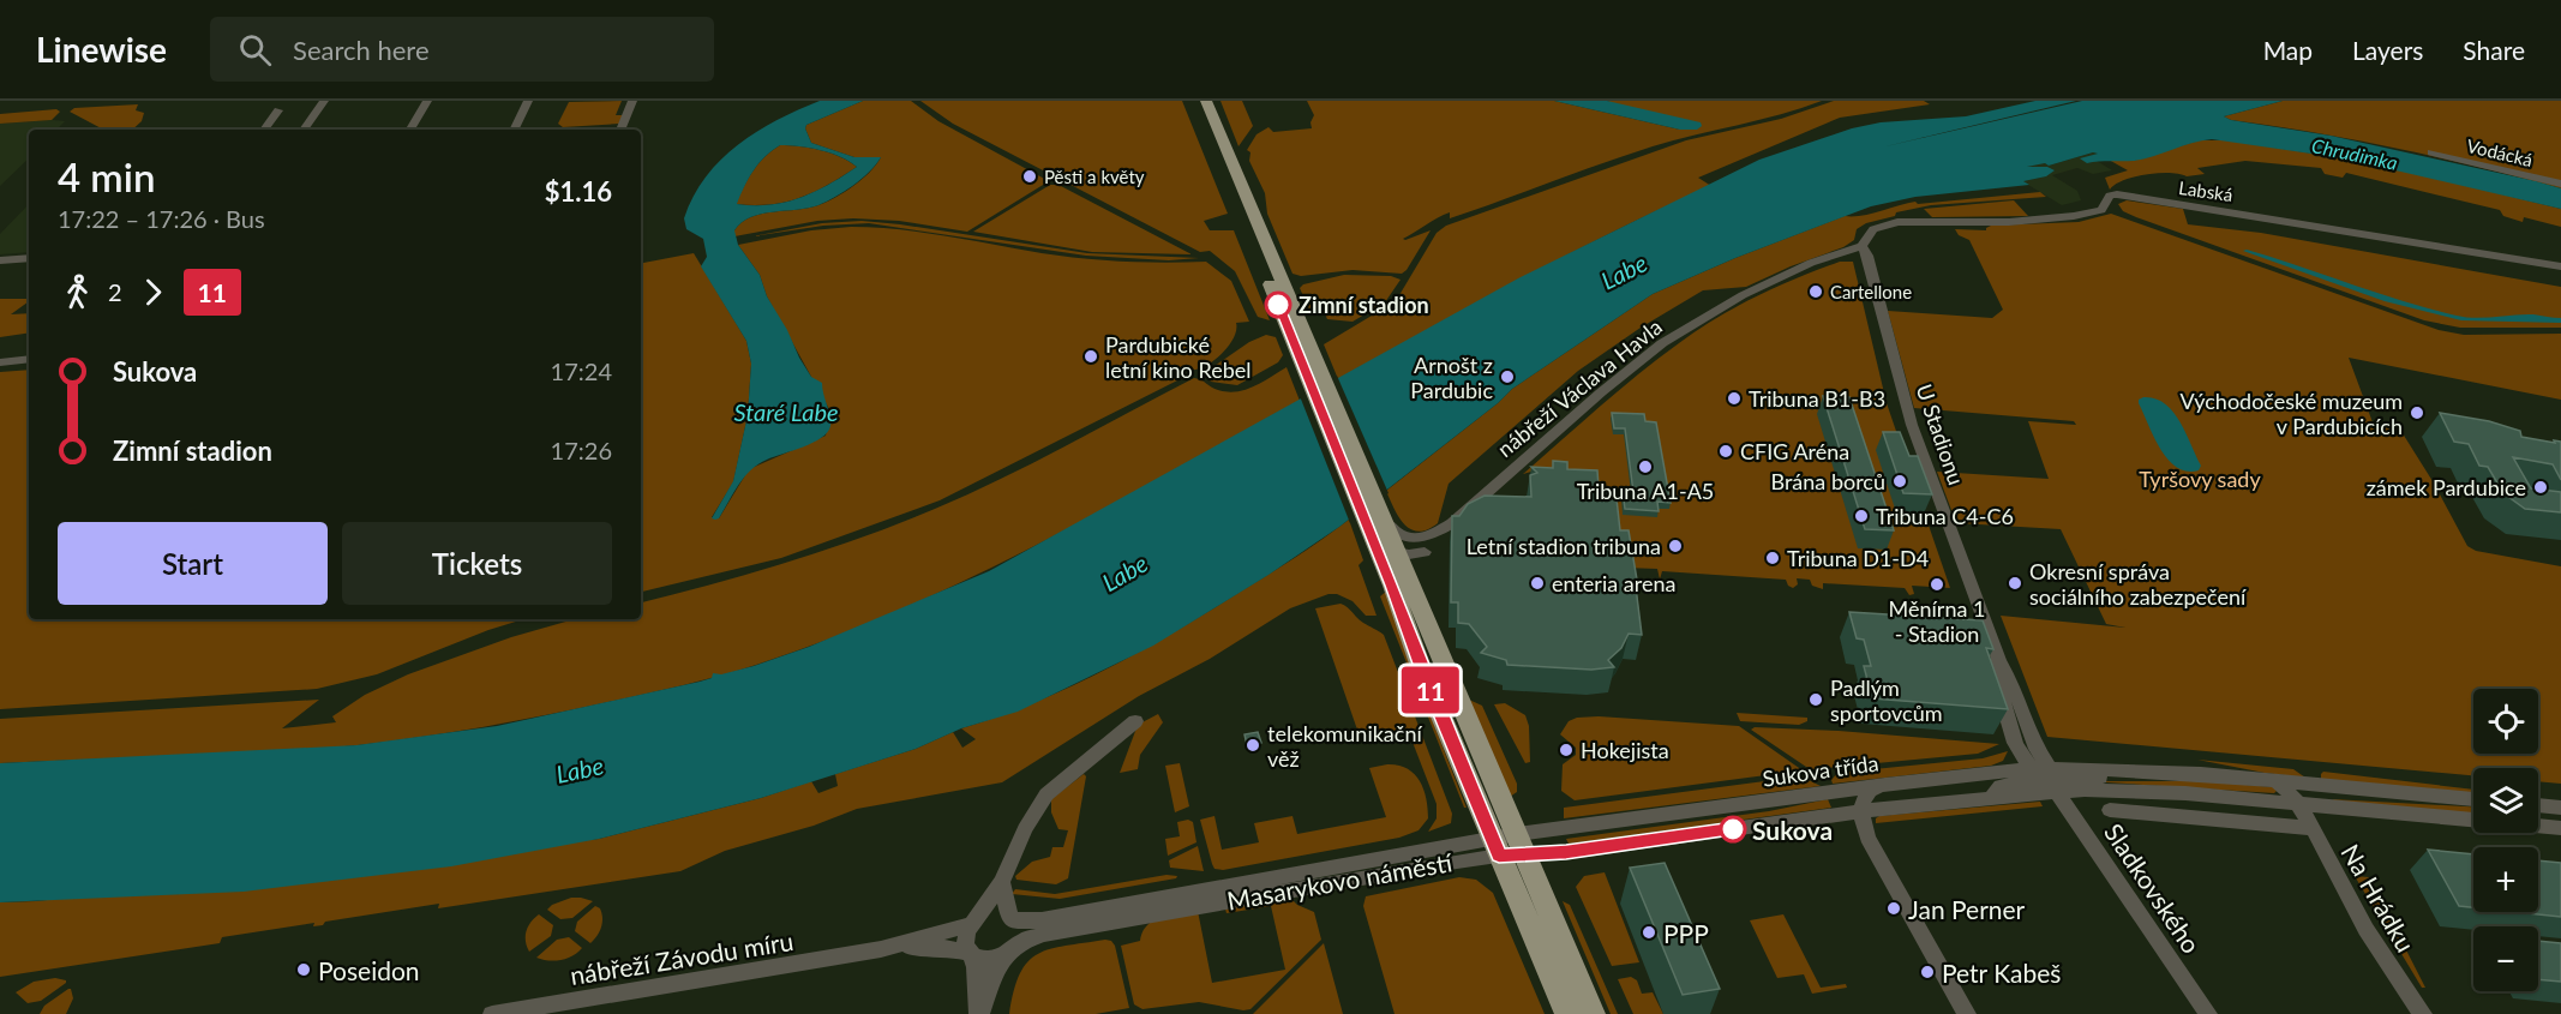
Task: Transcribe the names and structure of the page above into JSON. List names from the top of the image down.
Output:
{
  "streets": {
    "street": [
      "Vodácká",
      "Labská",
      "nábřeží Václava Havla",
      "U Stadionu",
      "Sukova třída",
      "Masarykovo náměstí",
      "Sladkovského",
      "Na Hrádku",
      "nábřeží Závodu míru"
    ]
  },
  "crossings": [
    ["Labská", "nábřeží Václava Havla"],
    ["Labská", "U Stadionu"],
    ["nábřeží Václava Havla", "U Stadionu"],
    ["U Stadionu", "Sukova třída"],
    ["U Stadionu", "Sladkovského"],
    ["Sukova třída", "Sladkovského"],
    ["Sukova třída", "Na Hrádku"],
    ["Masarykovo náměstí", "nábřeží Závodu míru"]
  ],
  "water": ["Chrudimka", "Labe", "Staré Labe"],
  "parks": ["Tyršovy sady"],
  "places": [
    "Pěsti a květy",
    "Cartellone",
    "Zimní stadion",
    "Pardubické letní kino Rebel",
    "Arnošt z Pardubic",
    "Tribuna B1-B3",
    "Východočeské muzeum v Pardubicích",
    "CFIG Aréna",
    "Tribuna A1-A5",
    "Brána borců",
    "zámek Pardubice",
    "Tribuna C4-C6",
    "Letní stadion tribuna",
    "Tribuna D1-D4",
    "enteria arena",
    "Okresní správa sociálního zabezpečení",
    "Měnírna 1 - Stadion",
    "Padlým sportovcům",
    "telekomunikační věž",
    "Hokejista",
    "Sukova",
    "Jan Perner",
    "PPP",
    "Poseidon",
    "Petr Kabeš"
  ],
  "lines": ["bus line 11"],
  "page": {
    "header": "Linewise",
    "search": "Search here",
    "nav": ["Map", "Layers", "Share"],
    "on_map": "11",
    "heading": ["4 min", "17:22 – 17:26 · Bus", "$1.16"],
    "legs": ["2", "11"],
    "list": [
      {
        "name": "Sukova",
        "value": "17:24"
      },
      {
        "name": "Zimní stadion",
        "value": "17:26"
      }
    ],
    "buttons": ["Start", "Tickets"],
    "map_buttons": ["+", "−"]
  }
}
